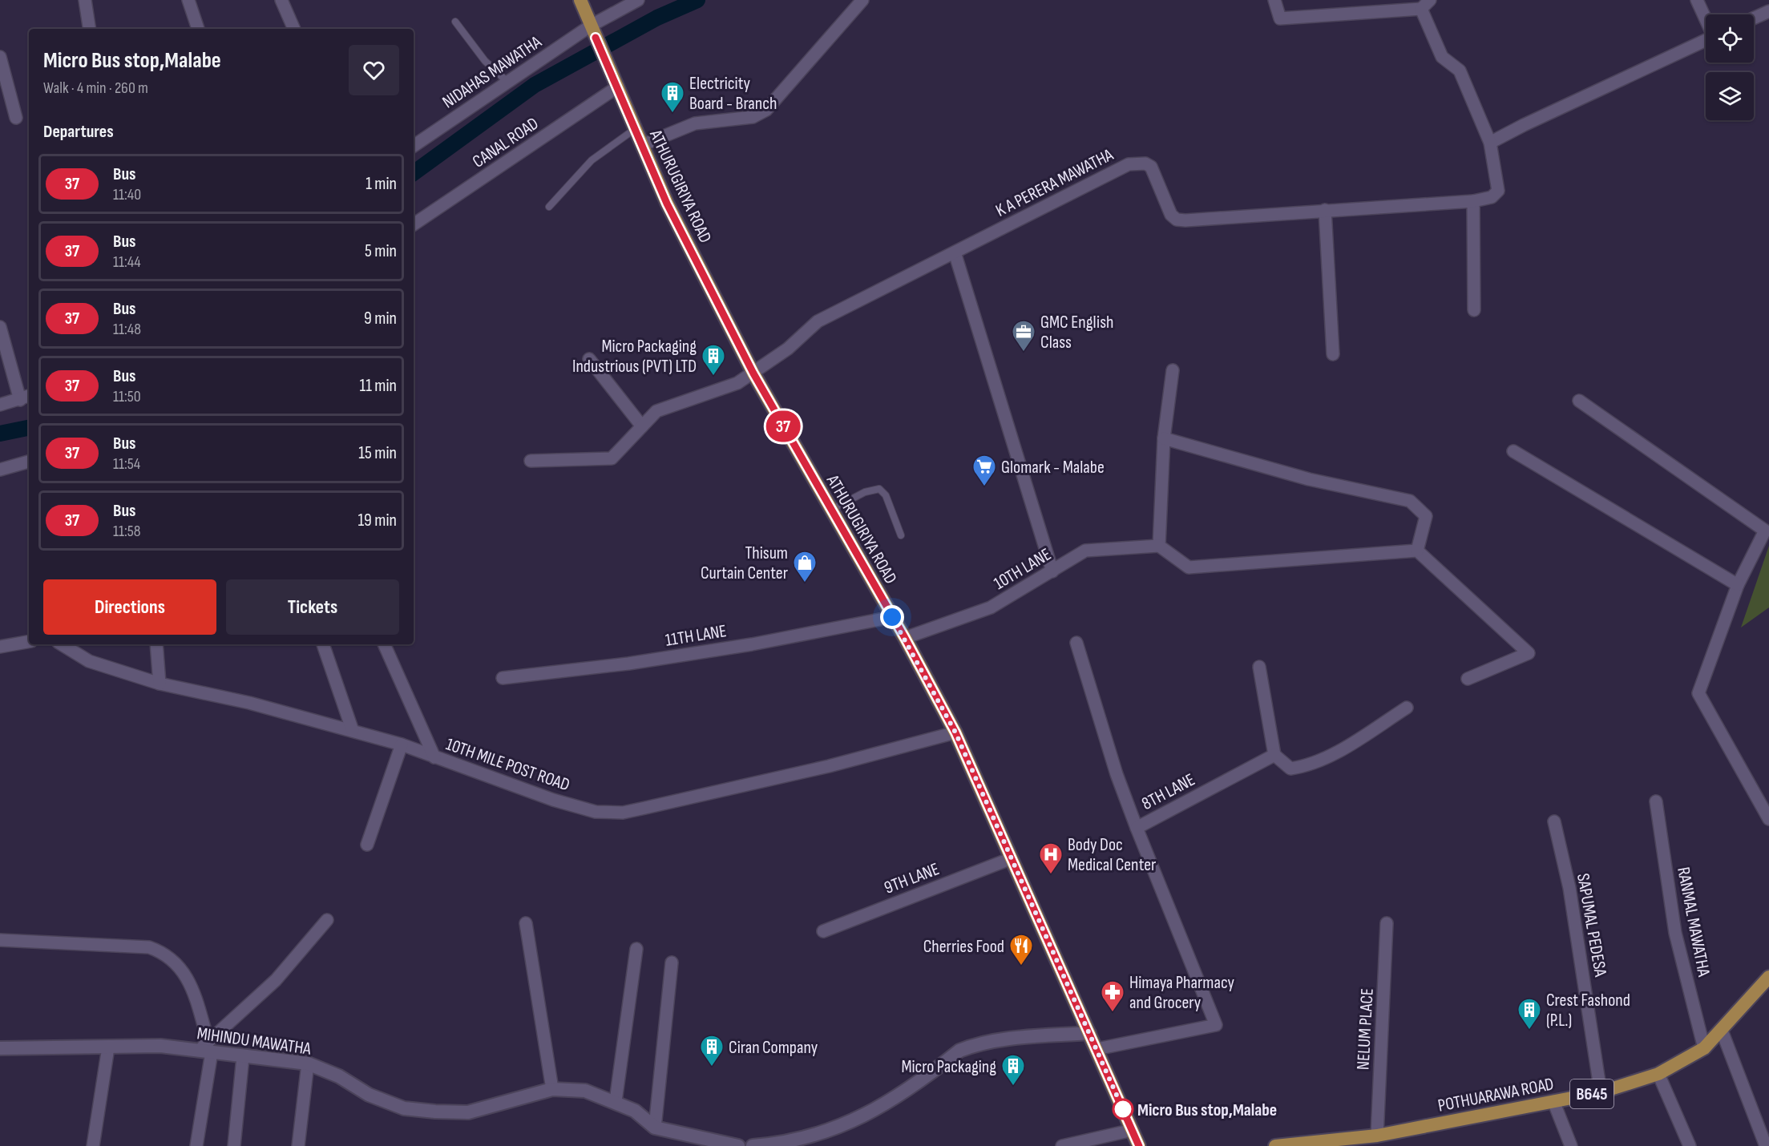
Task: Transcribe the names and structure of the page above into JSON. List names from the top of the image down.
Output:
{
  "streets": {
    "main road": ["ATHURUGIRIYA ROAD", "POTHUARAWA ROAD", "B645"],
    "street": [
      "NIDAHAS MAWATHA",
      "CANAL ROAD",
      "K A PERERA MAWATHA",
      "10TH LANE",
      "11TH LANE",
      "10TH MILE POST ROAD",
      "8TH LANE",
      "9TH LANE",
      "RANMAL MAWATHA",
      "SAPUMAL PEDESA",
      "NELUM PLACE",
      "MIHINDU MAWATHA"
    ]
  },
  "crossings": [
    ["NIDAHAS MAWATHA", "ATHURUGIRIYA ROAD"],
    ["CANAL ROAD", "ATHURUGIRIYA ROAD"],
    ["K A PERERA MAWATHA", "ATHURUGIRIYA ROAD"],
    ["ATHURUGIRIYA ROAD", "10TH LANE"],
    ["ATHURUGIRIYA ROAD", "11TH LANE"],
    ["ATHURUGIRIYA ROAD", "10TH MILE POST ROAD"],
    ["ATHURUGIRIYA ROAD", "8TH LANE"],
    ["ATHURUGIRIYA ROAD", "9TH LANE"],
    ["RANMAL MAWATHA", "POTHUARAWA ROAD"],
    ["SAPUMAL PEDESA", "POTHUARAWA ROAD"],
    ["NELUM PLACE", "POTHUARAWA ROAD"]
  ],
  "places": {
    "building": [
      "Electricity Board - Branch",
      "Micro Packaging Industrious (PVT) LTD",
      "Crest Fashond (P.L.)",
      "Ciran Company",
      "Micro Packaging"
    ],
    "office": ["GMC English Class"],
    "supermarket": ["Glomark - Malabe"],
    "shop": ["Thisum Curtain Center"],
    "hospital": ["Body Doc Medical Center"],
    "restaurant": ["Cherries Food"],
    "pharmacy": ["Himaya Pharmacy and Grocery"],
    "other": ["Micro Bus stop,Malabe"]
  },
  "lines": ["bus line 37"],
  "page": {
    "on_map": "37",
    "heading": [
      ["Micro Bus stop,Malabe", "Walk · 4 min · 260 m"],
      "Departures"
    ],
    "list": [
      {
        "mark": "37",
        "name": "Bus",
        "note": "11:40",
        "value": "1 min"
      },
      {
        "mark": "37",
        "name": "Bus",
        "note": "11:44",
        "value": "5 min"
      },
      {
        "mark": "37",
        "name": "Bus",
        "note": "11:48",
        "value": "9 min"
      },
      {
        "mark": "37",
        "name": "Bus",
        "note": "11:50",
        "value": "11 min"
      },
      {
        "mark": "37",
        "name": "Bus",
        "note": "11:54",
        "value": "15 min"
      },
      {
        "mark": "37",
        "name": "Bus",
        "note": "11:58",
        "value": "19 min"
      }
    ],
    "buttons": ["Directions", "Tickets"]
  }
}
